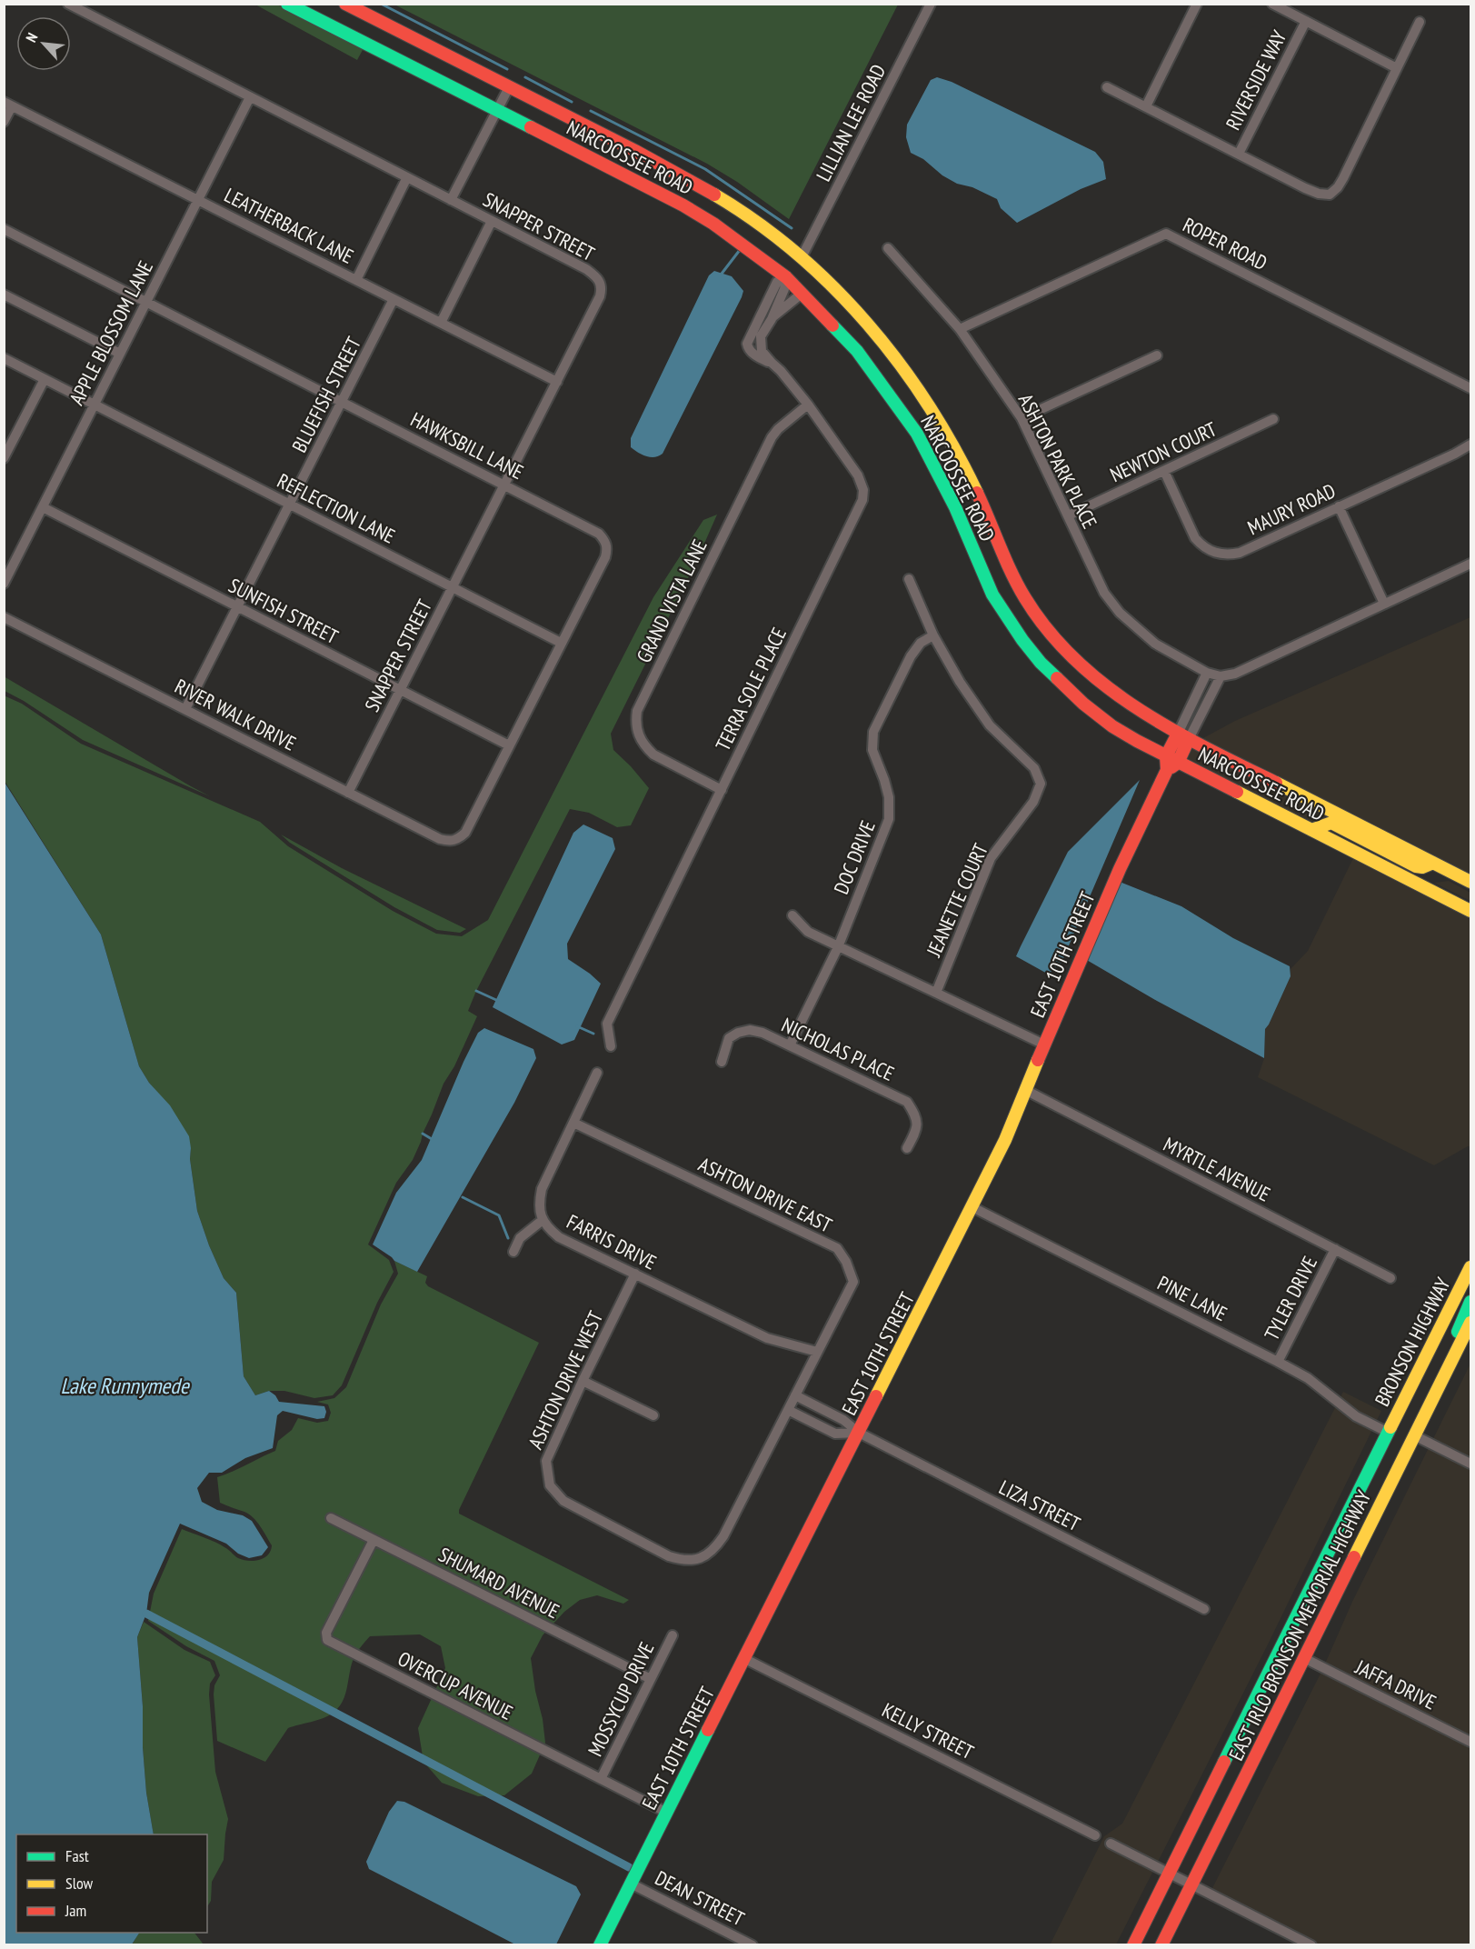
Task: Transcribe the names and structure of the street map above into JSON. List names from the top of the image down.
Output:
{
  "streets": {
    "main road": [
      "NARCOOSSEE ROAD",
      "EAST 10TH STREET",
      "BRONSON HIGHWAY",
      "EAST IRLO BRONSON MEMORIAL HIGHWAY"
    ],
    "street": [
      "RIVERSIDE WAY",
      "LILLIAN LEE ROAD",
      "LEATHERBACK LANE",
      "SNAPPER STREET",
      "ROPER ROAD",
      "APPLE BLOSSOM LANE",
      "BLUEFISH STREET",
      "HAWKSBILL LANE",
      "NEWTON COURT",
      "ASHTON PARK PLACE",
      "REFLECTION LANE",
      "MAURY ROAD",
      "GRAND VISTA LANE",
      "SUNFISH STREET",
      "TERRA SOLE PLACE",
      "RIVER WALK DRIVE",
      "DOC DRIVE",
      "JEANETTE COURT",
      "NICHOLAS PLACE",
      "MYRTLE AVENUE",
      "ASHTON DRIVE EAST",
      "FARRIS DRIVE",
      "PINE LANE",
      "TYLER DRIVE",
      "ASHTON DRIVE WEST",
      "LIZA STREET",
      "SHUMARD AVENUE",
      "JAFFA DRIVE",
      "OVERCUP AVENUE",
      "MOSSYCUP DRIVE",
      "KELLY STREET",
      "DEAN STREET"
    ]
  },
  "crossings": [
    ["LILLIAN LEE ROAD", "NARCOOSSEE ROAD"],
    ["NARCOOSSEE ROAD", "TERRA SOLE PLACE"],
    ["NARCOOSSEE ROAD", "EAST 10TH STREET"],
    ["LEATHERBACK LANE", "SNAPPER STREET"],
    ["LEATHERBACK LANE", "APPLE BLOSSOM LANE"],
    ["LEATHERBACK LANE", "BLUEFISH STREET"],
    ["SNAPPER STREET", "APPLE BLOSSOM LANE"],
    ["SNAPPER STREET", "HAWKSBILL LANE"],
    ["SNAPPER STREET", "REFLECTION LANE"],
    ["SNAPPER STREET", "SUNFISH STREET"],
    ["SNAPPER STREET", "RIVER WALK DRIVE"],
    ["ROPER ROAD", "ASHTON PARK PLACE"],
    ["APPLE BLOSSOM LANE", "HAWKSBILL LANE"],
    ["APPLE BLOSSOM LANE", "REFLECTION LANE"],
    ["APPLE BLOSSOM LANE", "SUNFISH STREET"],
    ["BLUEFISH STREET", "HAWKSBILL LANE"],
    ["BLUEFISH STREET", "REFLECTION LANE"],
    ["BLUEFISH STREET", "SUNFISH STREET"],
    ["BLUEFISH STREET", "RIVER WALK DRIVE"],
    ["HAWKSBILL LANE", "REFLECTION LANE"],
    ["HAWKSBILL LANE", "SUNFISH STREET"],
    ["HAWKSBILL LANE", "RIVER WALK DRIVE"],
    ["NEWTON COURT", "ASHTON PARK PLACE"],
    ["NEWTON COURT", "MAURY ROAD"],
    ["GRAND VISTA LANE", "TERRA SOLE PLACE"],
    ["DOC DRIVE", "JEANETTE COURT"],
    ["DOC DRIVE", "NICHOLAS PLACE"],
    ["EAST 10TH STREET", "MYRTLE AVENUE"],
    ["EAST 10TH STREET", "PINE LANE"],
    ["EAST 10TH STREET", "LIZA STREET"],
    ["EAST 10TH STREET", "OVERCUP AVENUE"],
    ["EAST 10TH STREET", "KELLY STREET"],
    ["EAST 10TH STREET", "DEAN STREET"],
    ["MYRTLE AVENUE", "TYLER DRIVE"],
    ["ASHTON DRIVE EAST", "FARRIS DRIVE"],
    ["ASHTON DRIVE EAST", "ASHTON DRIVE WEST"],
    ["ASHTON DRIVE EAST", "LIZA STREET"],
    ["FARRIS DRIVE", "ASHTON DRIVE WEST"],
    ["PINE LANE", "TYLER DRIVE"],
    ["PINE LANE", "BRONSON HIGHWAY"],
    ["PINE LANE", "EAST IRLO BRONSON MEMORIAL HIGHWAY"],
    ["BRONSON HIGHWAY", "EAST IRLO BRONSON MEMORIAL HIGHWAY"],
    ["SHUMARD AVENUE", "OVERCUP AVENUE"],
    ["SHUMARD AVENUE", "MOSSYCUP DRIVE"],
    ["EAST IRLO BRONSON MEMORIAL HIGHWAY", "JAFFA DRIVE"],
    ["OVERCUP AVENUE", "MOSSYCUP DRIVE"]
  ],
  "water": ["Lake Runnymede"],
  "legend": ["Fast", "Slow", "Jam"],
  "north": "top left"
}
